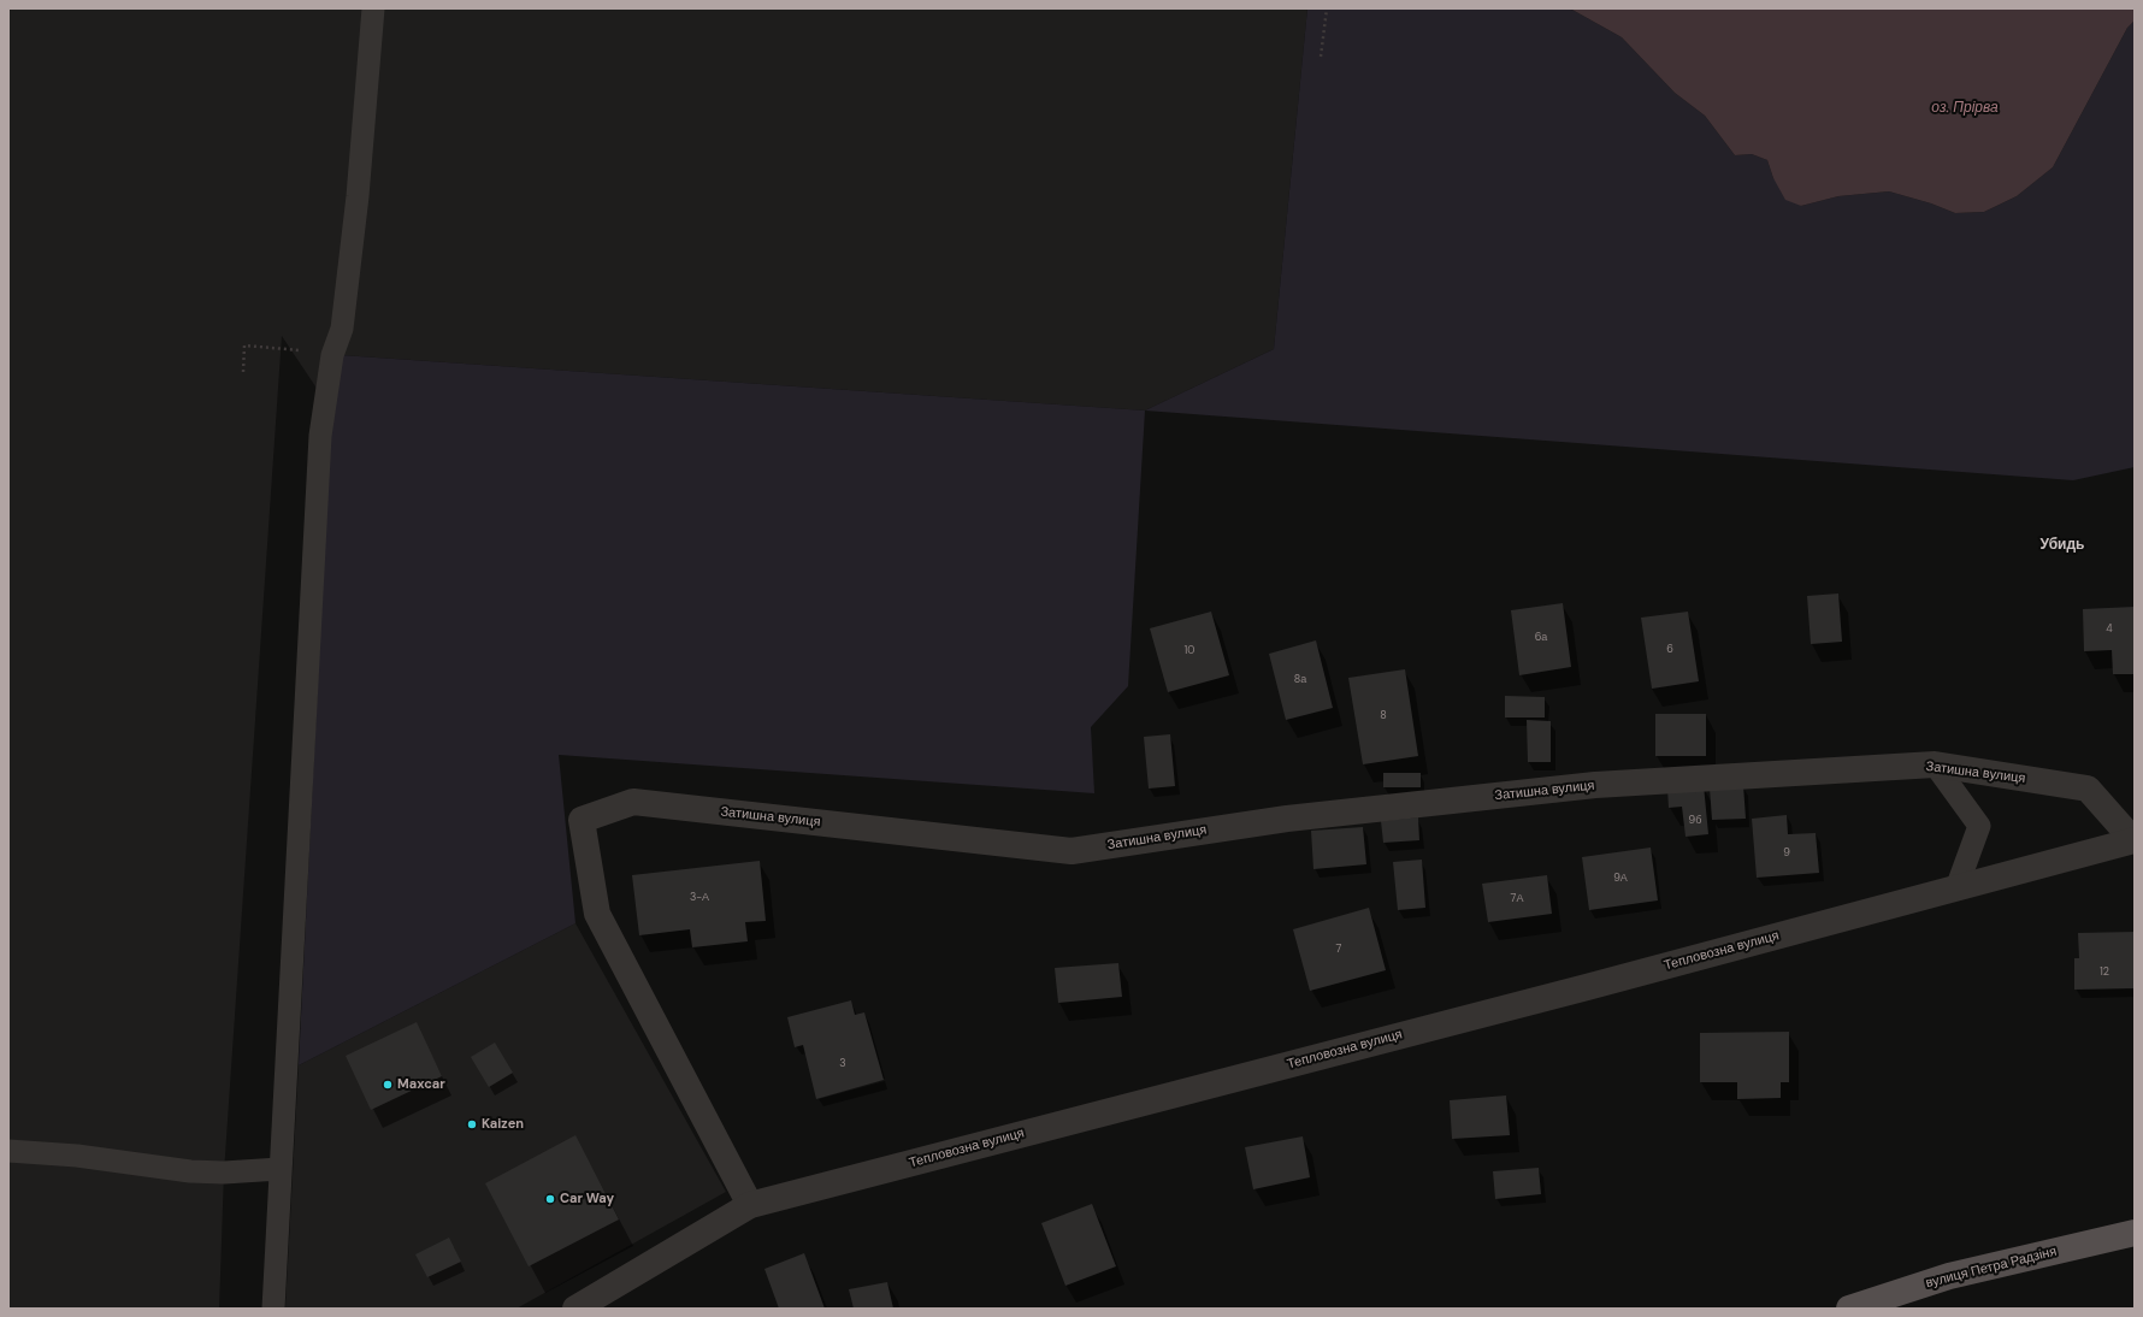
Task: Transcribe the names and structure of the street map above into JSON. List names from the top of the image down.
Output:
{
  "streets": {
    "main road": ["вулиця Петра Радзіня"],
    "street": ["Затишна вулиця", "Тепловозна вулиця"]
  },
  "crossings": [
    ["Затишна вулиця", "Тепловозна вулиця"]
  ],
  "districts": ["Убидь"],
  "water": ["оз. Прірва"],
  "places": ["Maxcar", "Kaizen", "Car Way"],
  "house_numbers": [
    "4",
    "6а",
    "6",
    "10",
    "8а",
    "8",
    "9б",
    "9",
    "9А",
    "3-А",
    "7А",
    "7",
    "12",
    "3"
  ]
}
